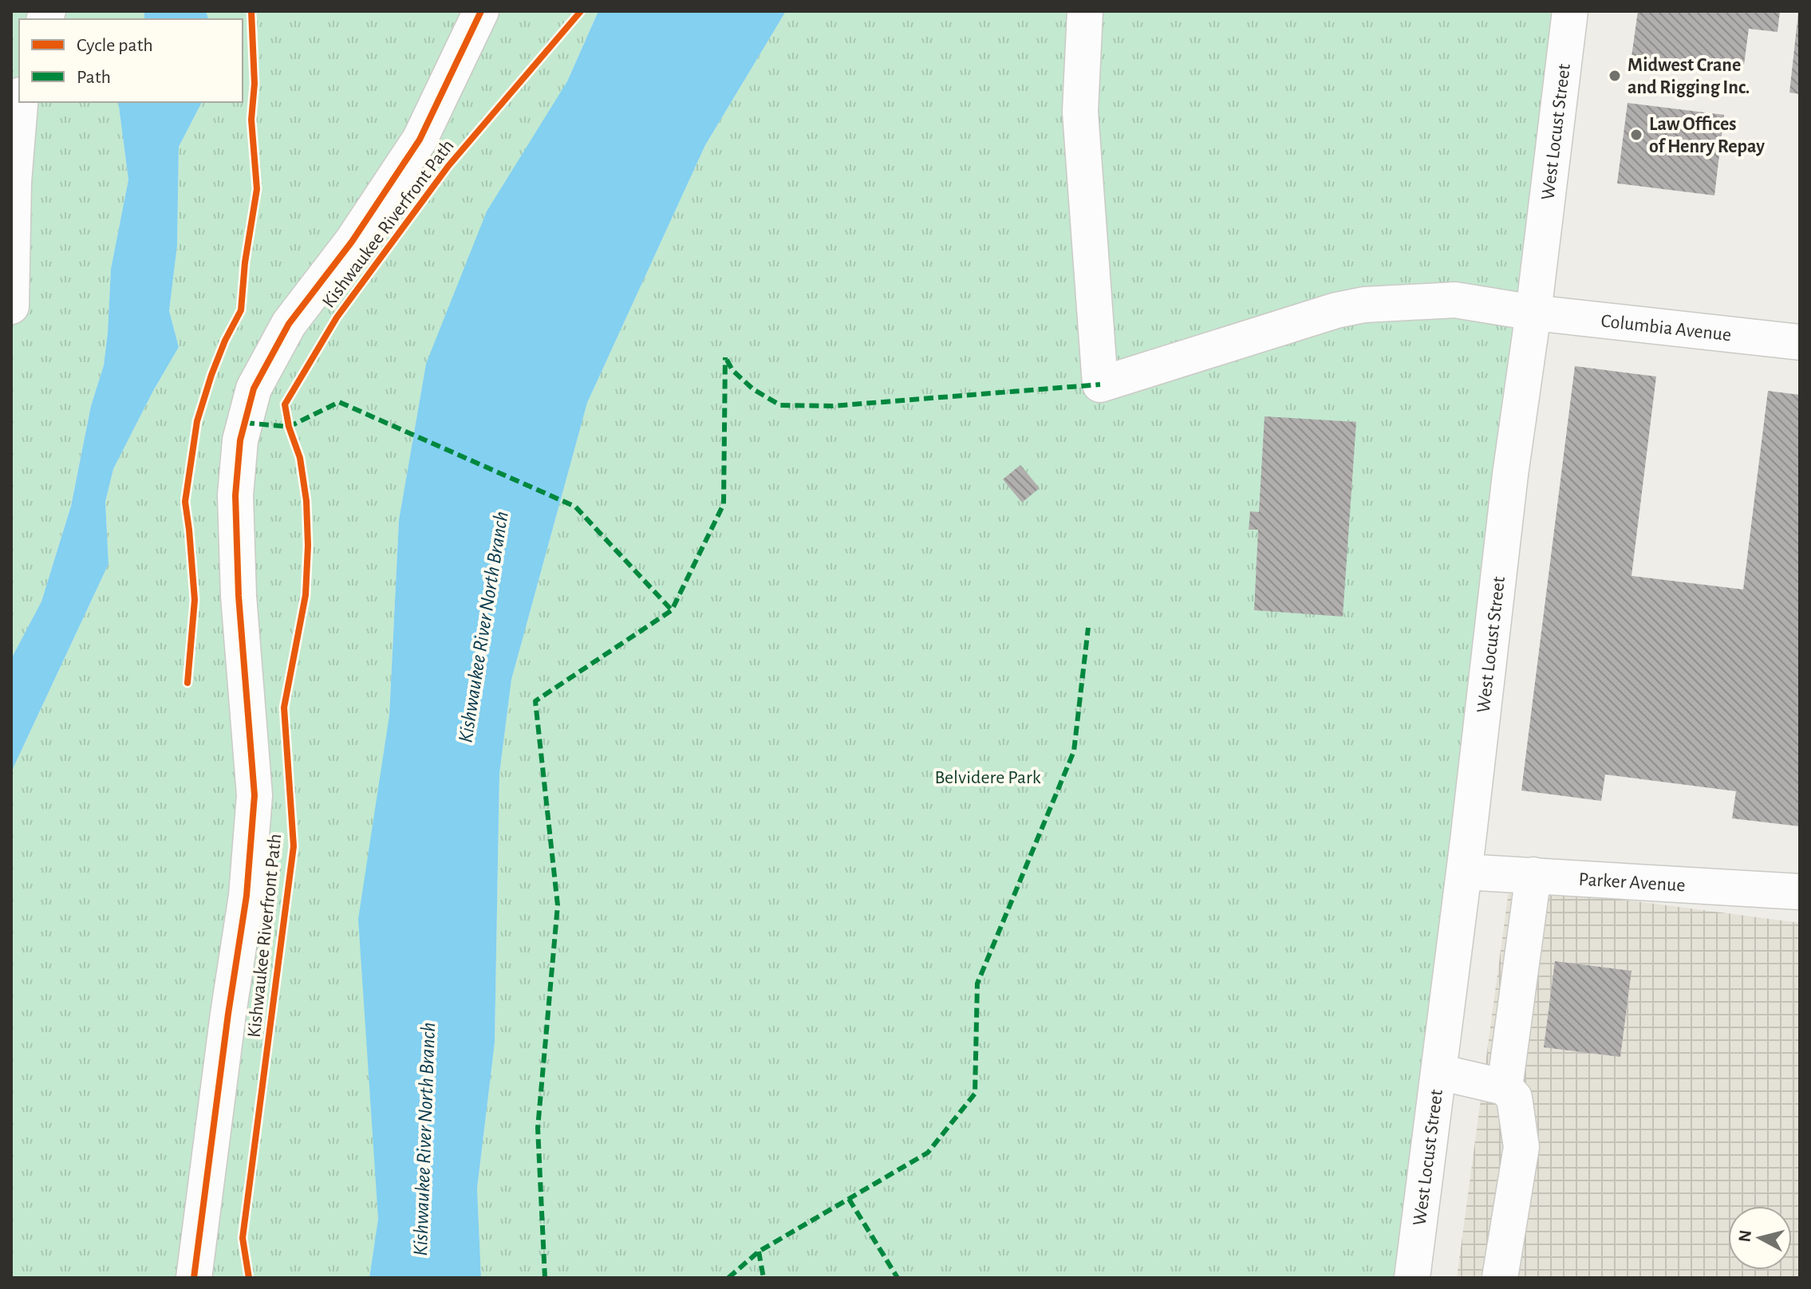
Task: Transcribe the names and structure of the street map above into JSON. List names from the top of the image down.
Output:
{
  "streets": {
    "street": ["West Locust Street", "Columbia Avenue", "Parker Avenue"],
    "cycle path": ["Kishwaukee Riverfront Path"]
  },
  "crossings": [
    ["West Locust Street", "Columbia Avenue"],
    ["West Locust Street", "Parker Avenue"]
  ],
  "water": ["Kishwaukee River North Branch"],
  "parks": ["Belvidere Park"],
  "places": ["Midwest Crane and Rigging Inc.", "Law Offices of Henry Repay"],
  "legend": ["Cycle path", "Path"],
  "north": "left"
}
